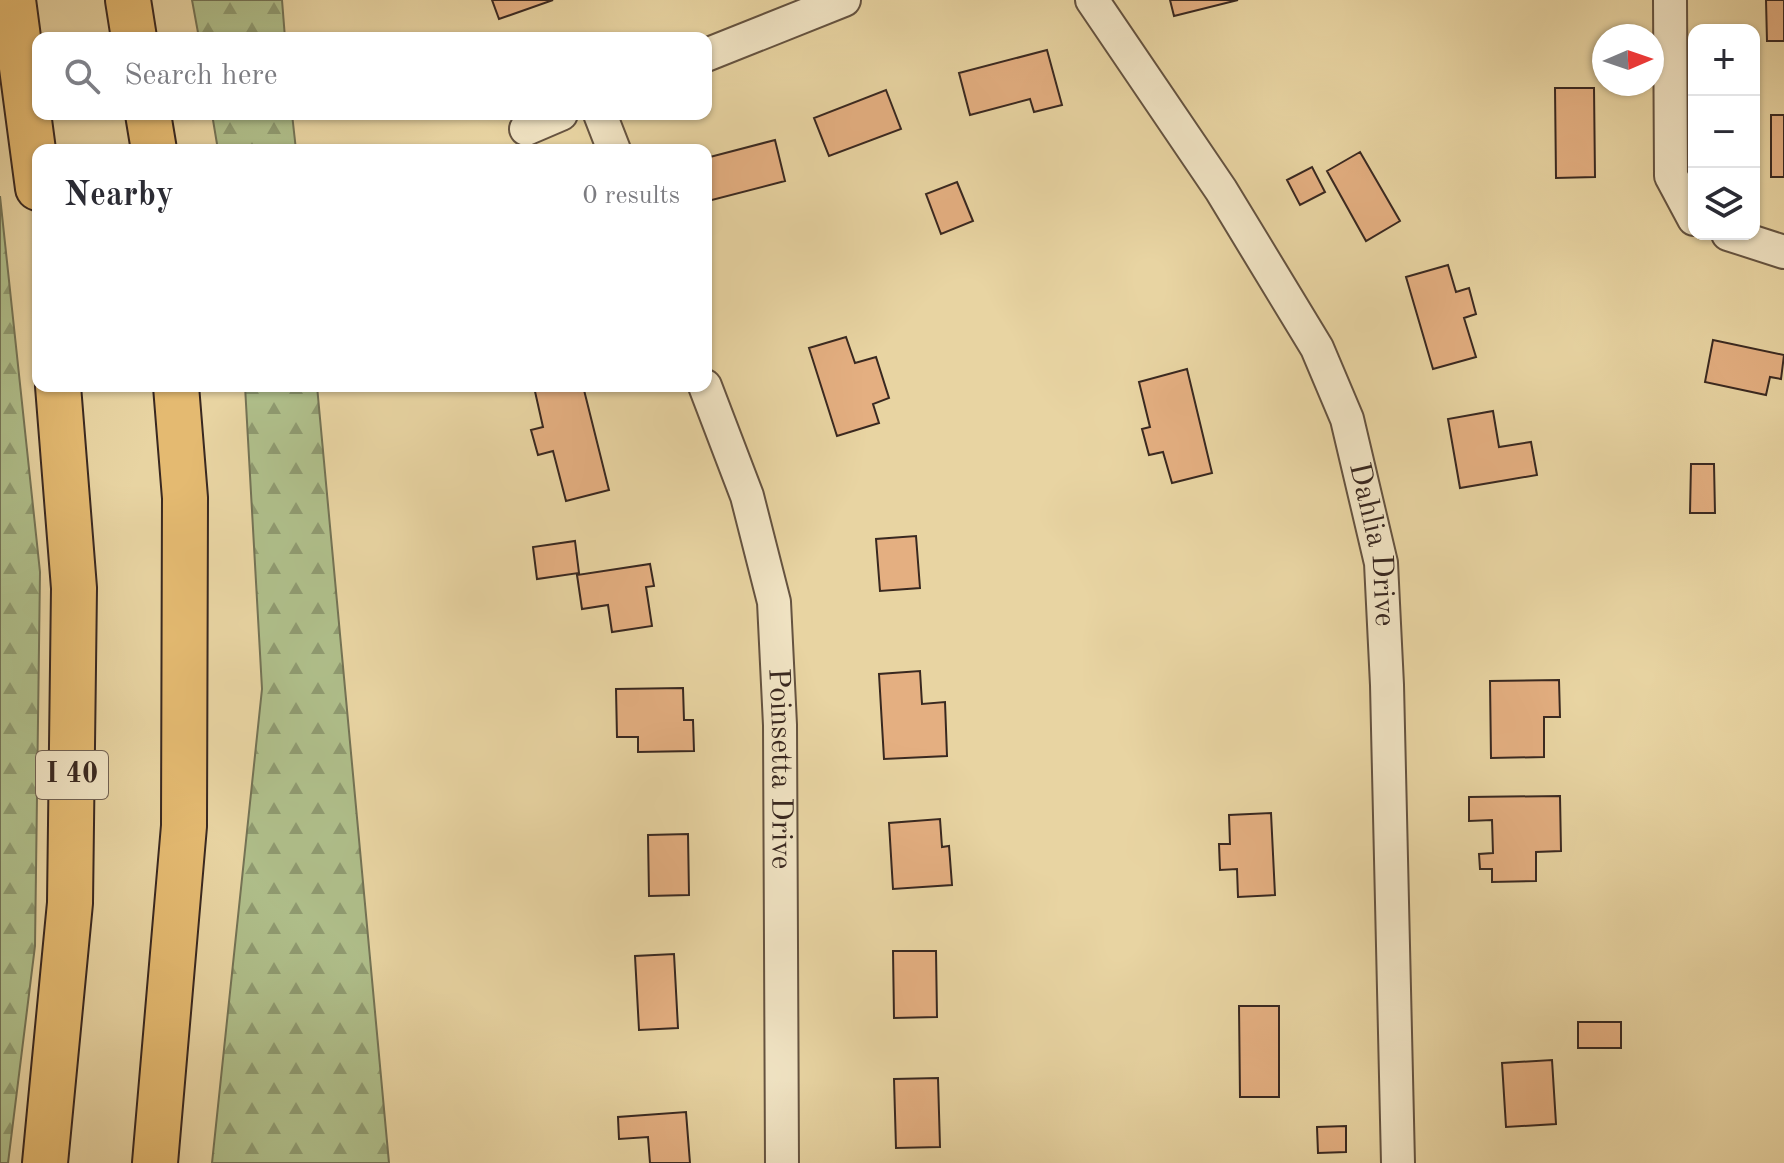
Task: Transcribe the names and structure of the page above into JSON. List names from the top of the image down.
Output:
{
  "streets": {
    "highway": ["I 40"],
    "street": ["Dahlia Drive", "Poinsetta Drive"]
  },
  "north": "right",
  "page": {
    "map_buttons": ["+", "−"],
    "search": "Search here",
    "heading": ["Nearby", "0 results"]
  }
}
